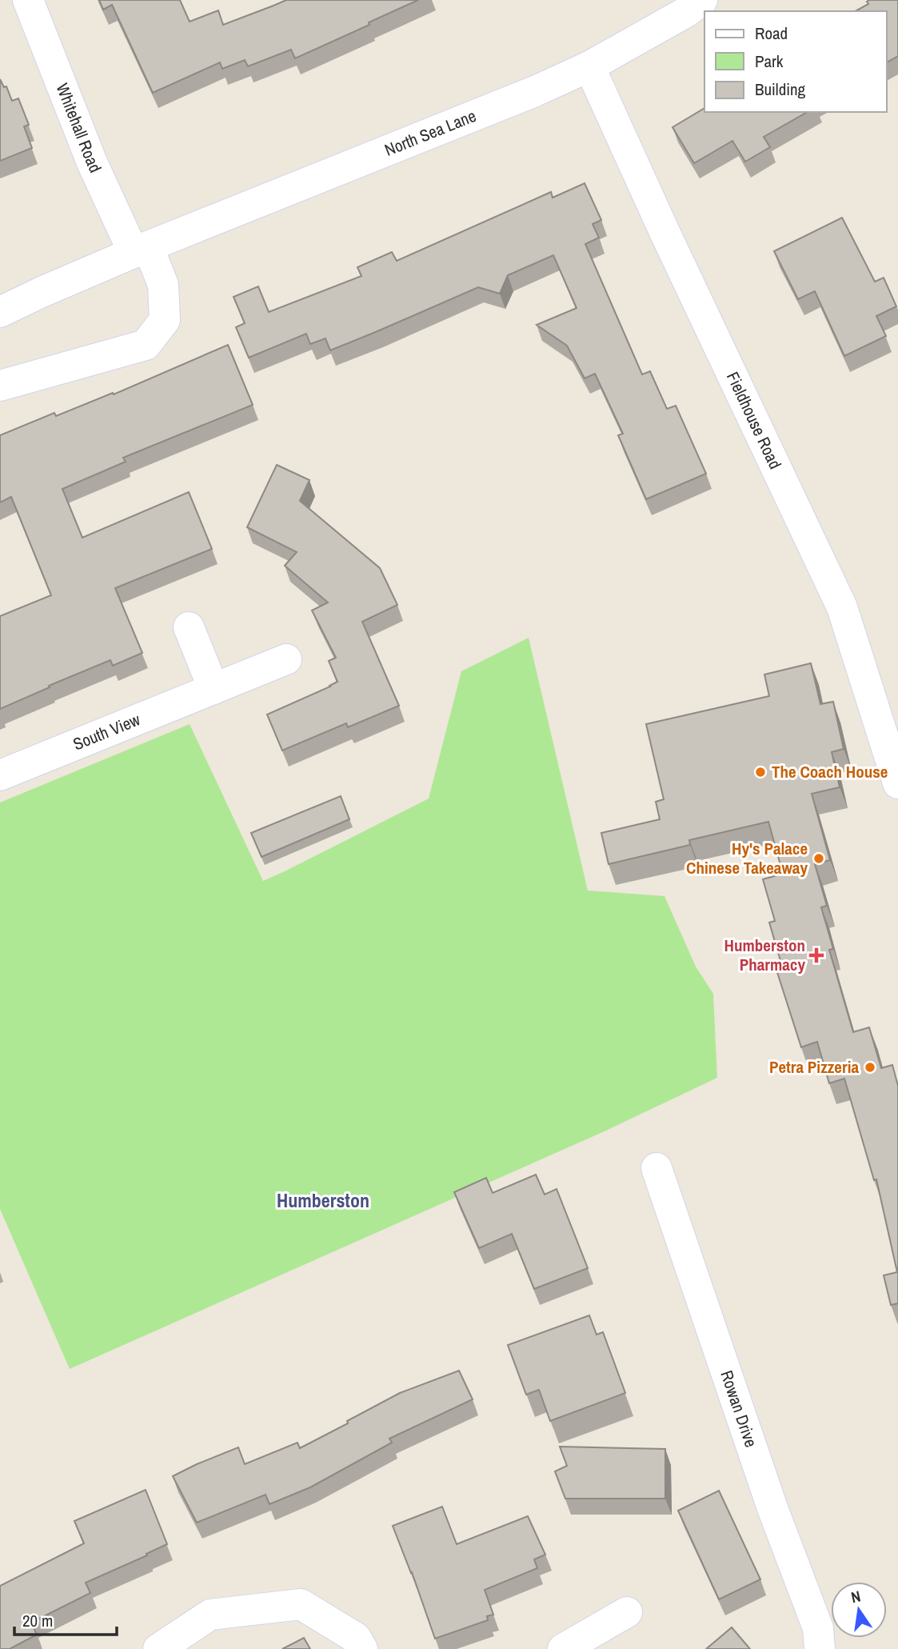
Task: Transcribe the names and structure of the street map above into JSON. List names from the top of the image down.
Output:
{
  "streets": {
    "street": [
      "Whitehall Road",
      "North Sea Lane",
      "Fieldhouse Road",
      "South View",
      "Rowan Drive"
    ]
  },
  "crossings": [
    ["Whitehall Road", "North Sea Lane"],
    ["North Sea Lane", "Fieldhouse Road"]
  ],
  "districts": ["Humberston"],
  "places": {
    "other": ["The Coach House", "Hy's Palace Chinese Takeaway", "Petra Pizzeria"],
    "health": ["Humberston Pharmacy"]
  },
  "legend": ["Road", "Park", "Building"],
  "scale_bar": "20 m",
  "north": "top"
}
